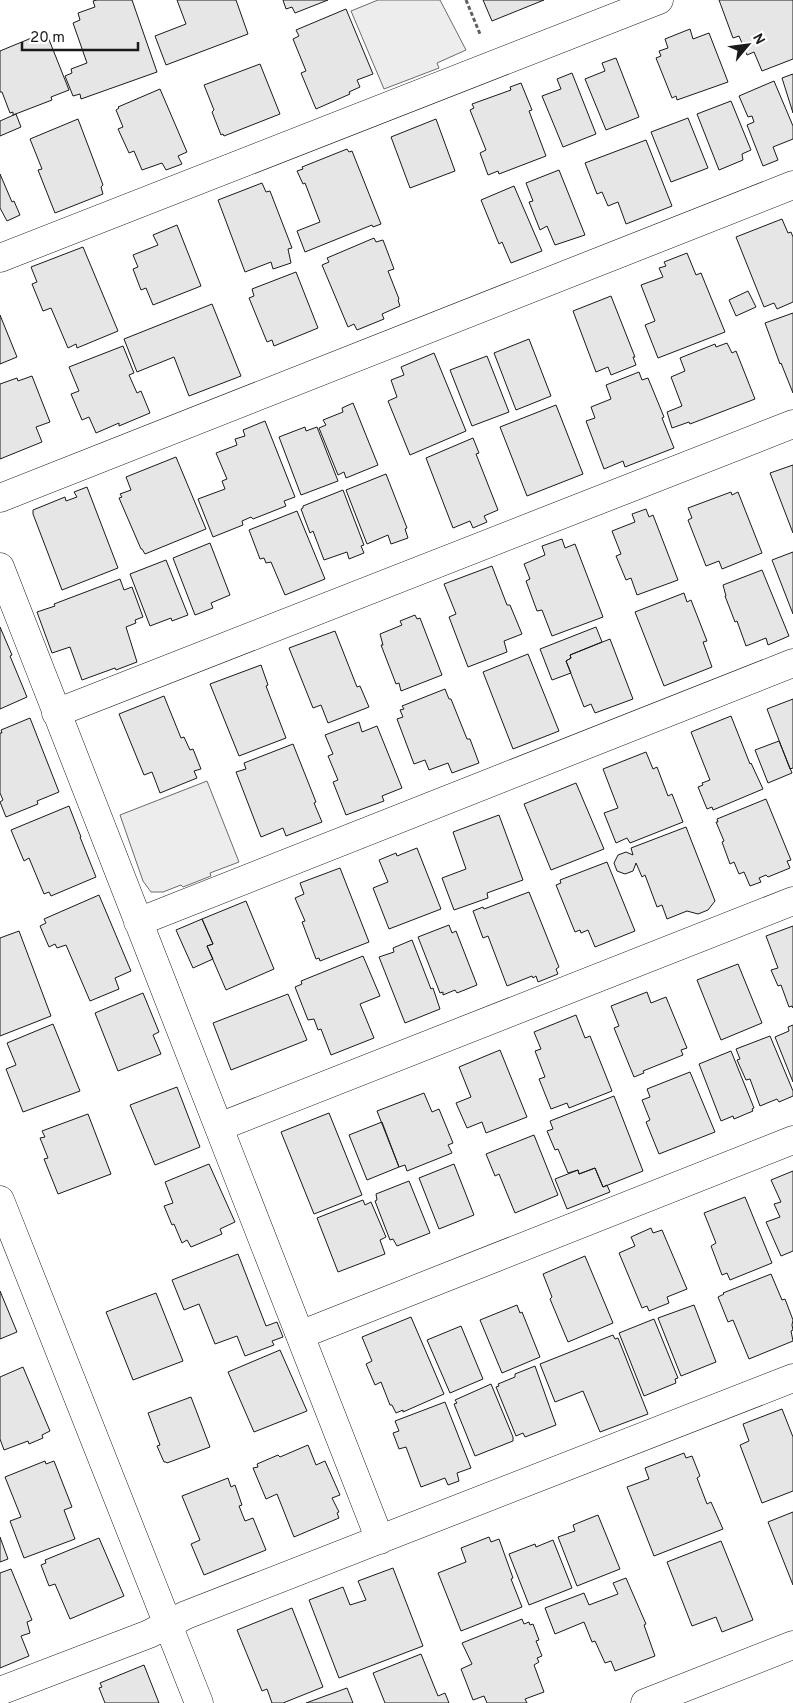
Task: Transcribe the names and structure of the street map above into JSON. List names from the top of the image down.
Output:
{
  "scale_bar": "20 m",
  "north": "top right"
}
